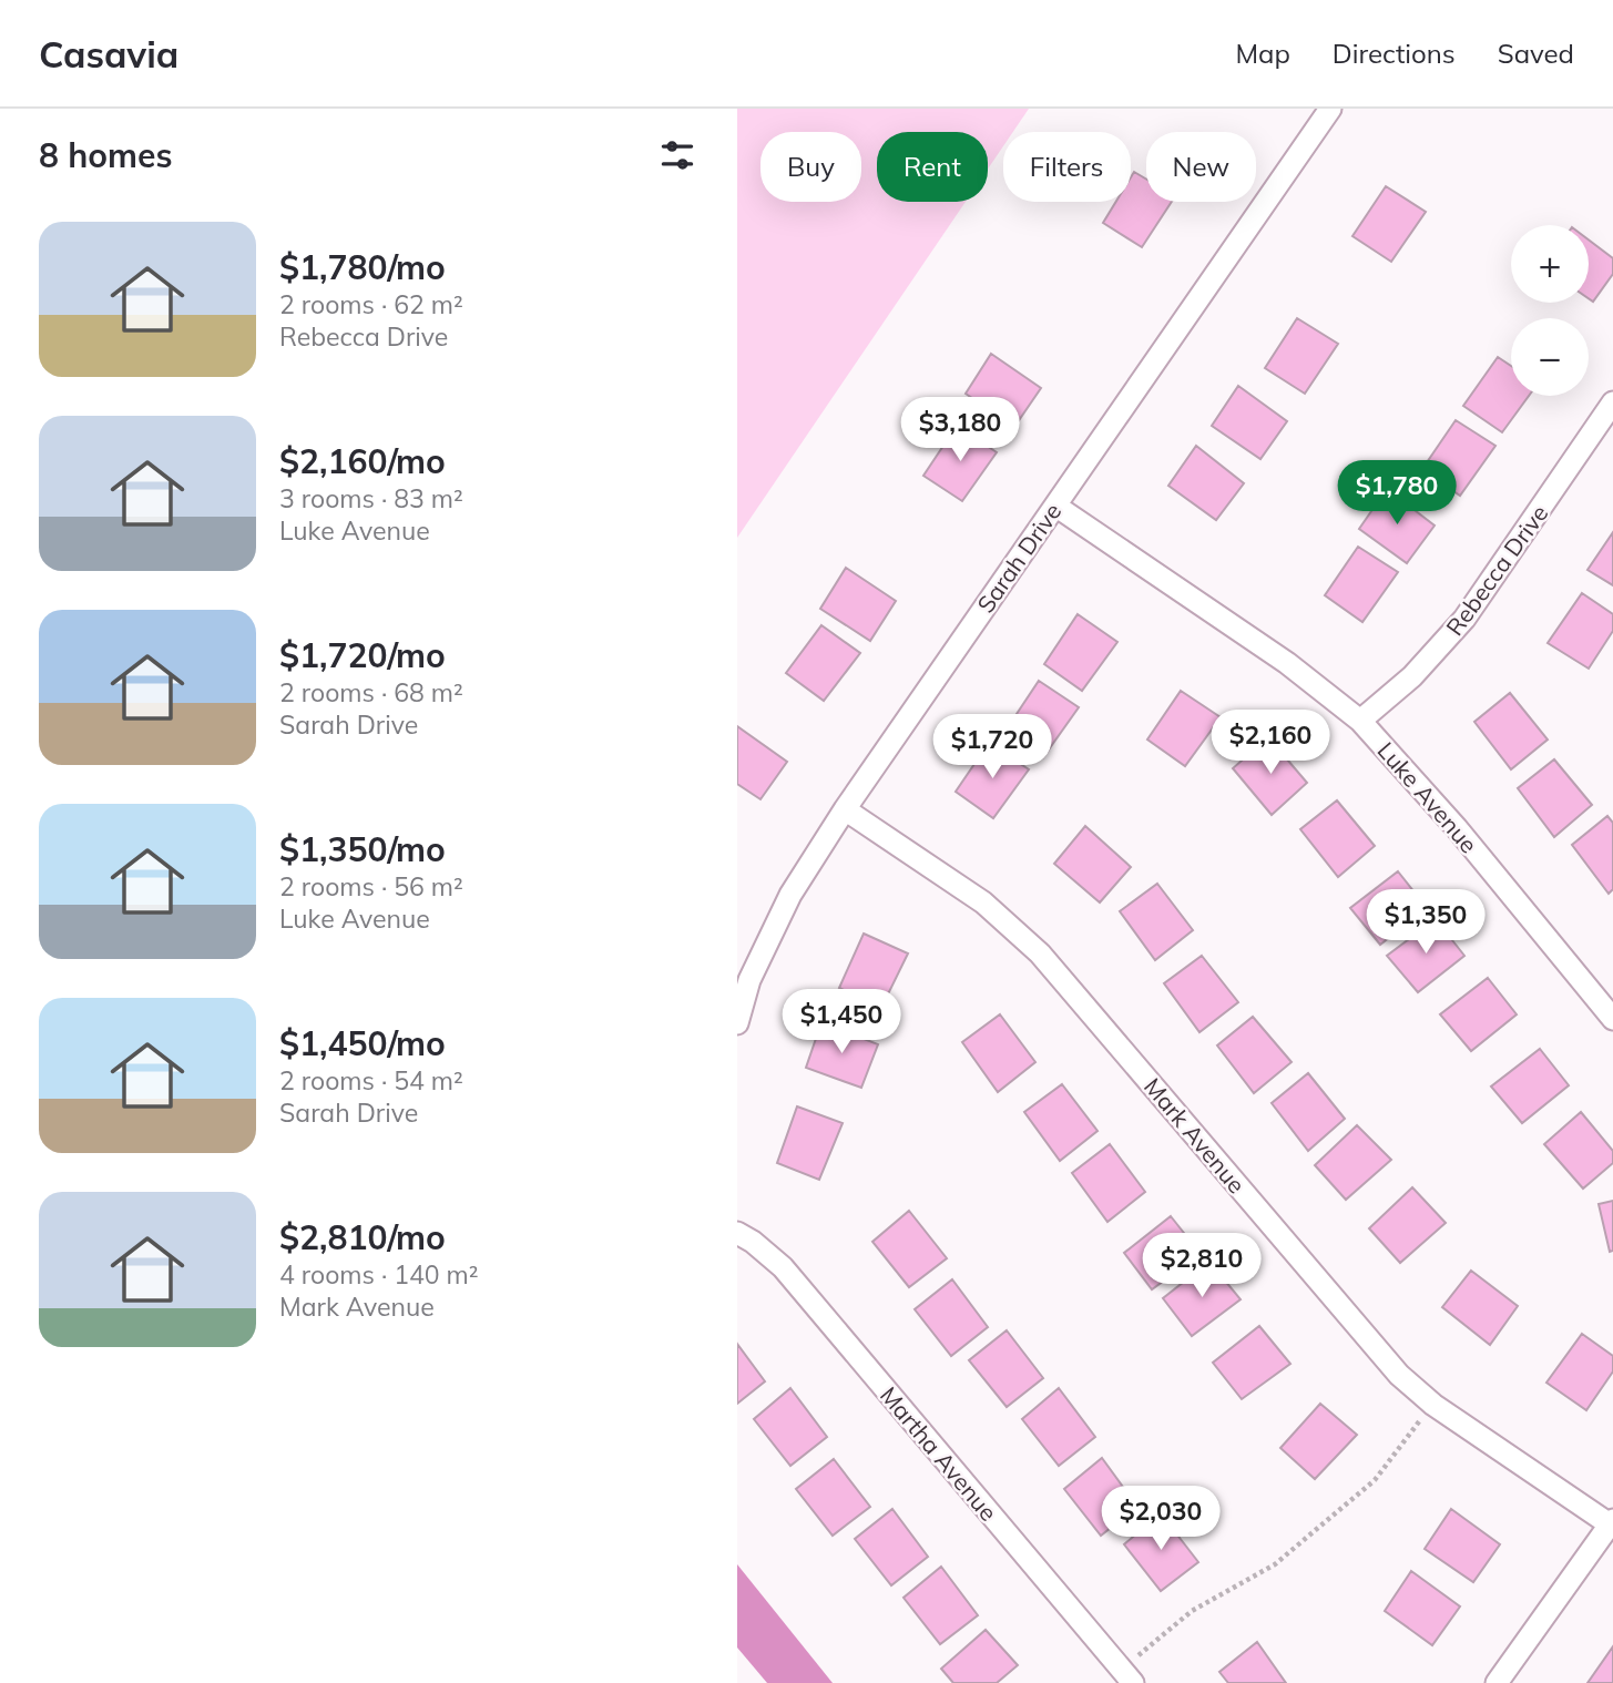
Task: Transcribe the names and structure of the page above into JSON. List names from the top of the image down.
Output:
{
  "streets": {
    "street": [
      "Sarah Drive",
      "Rebecca Drive",
      "Luke Avenue",
      "Mark Avenue",
      "Martha Avenue"
    ]
  },
  "crossings": [
    ["Sarah Drive", "Luke Avenue"],
    ["Sarah Drive", "Mark Avenue"],
    ["Rebecca Drive", "Luke Avenue"]
  ],
  "page": {
    "header": "Casavia",
    "nav": ["Map", "Directions", "Saved"],
    "heading": "8 homes",
    "chip": [
      "Buy",
      "Rent",
      "Filters",
      "New"
    ],
    "list": [
      {
        "name": "$1,780/mo",
        "note": "2 rooms · 62 m² · Rebecca Drive"
      },
      {
        "name": "$2,160/mo",
        "note": "3 rooms · 83 m² · Luke Avenue"
      },
      {
        "name": "$1,720/mo",
        "note": "2 rooms · 68 m² · Sarah Drive"
      },
      {
        "name": "$1,350/mo",
        "note": "2 rooms · 56 m² · Luke Avenue"
      },
      {
        "name": "$1,450/mo",
        "note": "2 rooms · 54 m² · Sarah Drive"
      },
      {
        "name": "$2,810/mo",
        "note": "4 rooms · 140 m² · Mark Avenue"
      }
    ],
    "map_buttons": ["+", "−"],
    "price": [
      "$3,180",
      "$1,780",
      "$2,160",
      "$1,720",
      "$1,350",
      "$1,450",
      "$2,810",
      "$2,030"
    ]
  }
}
